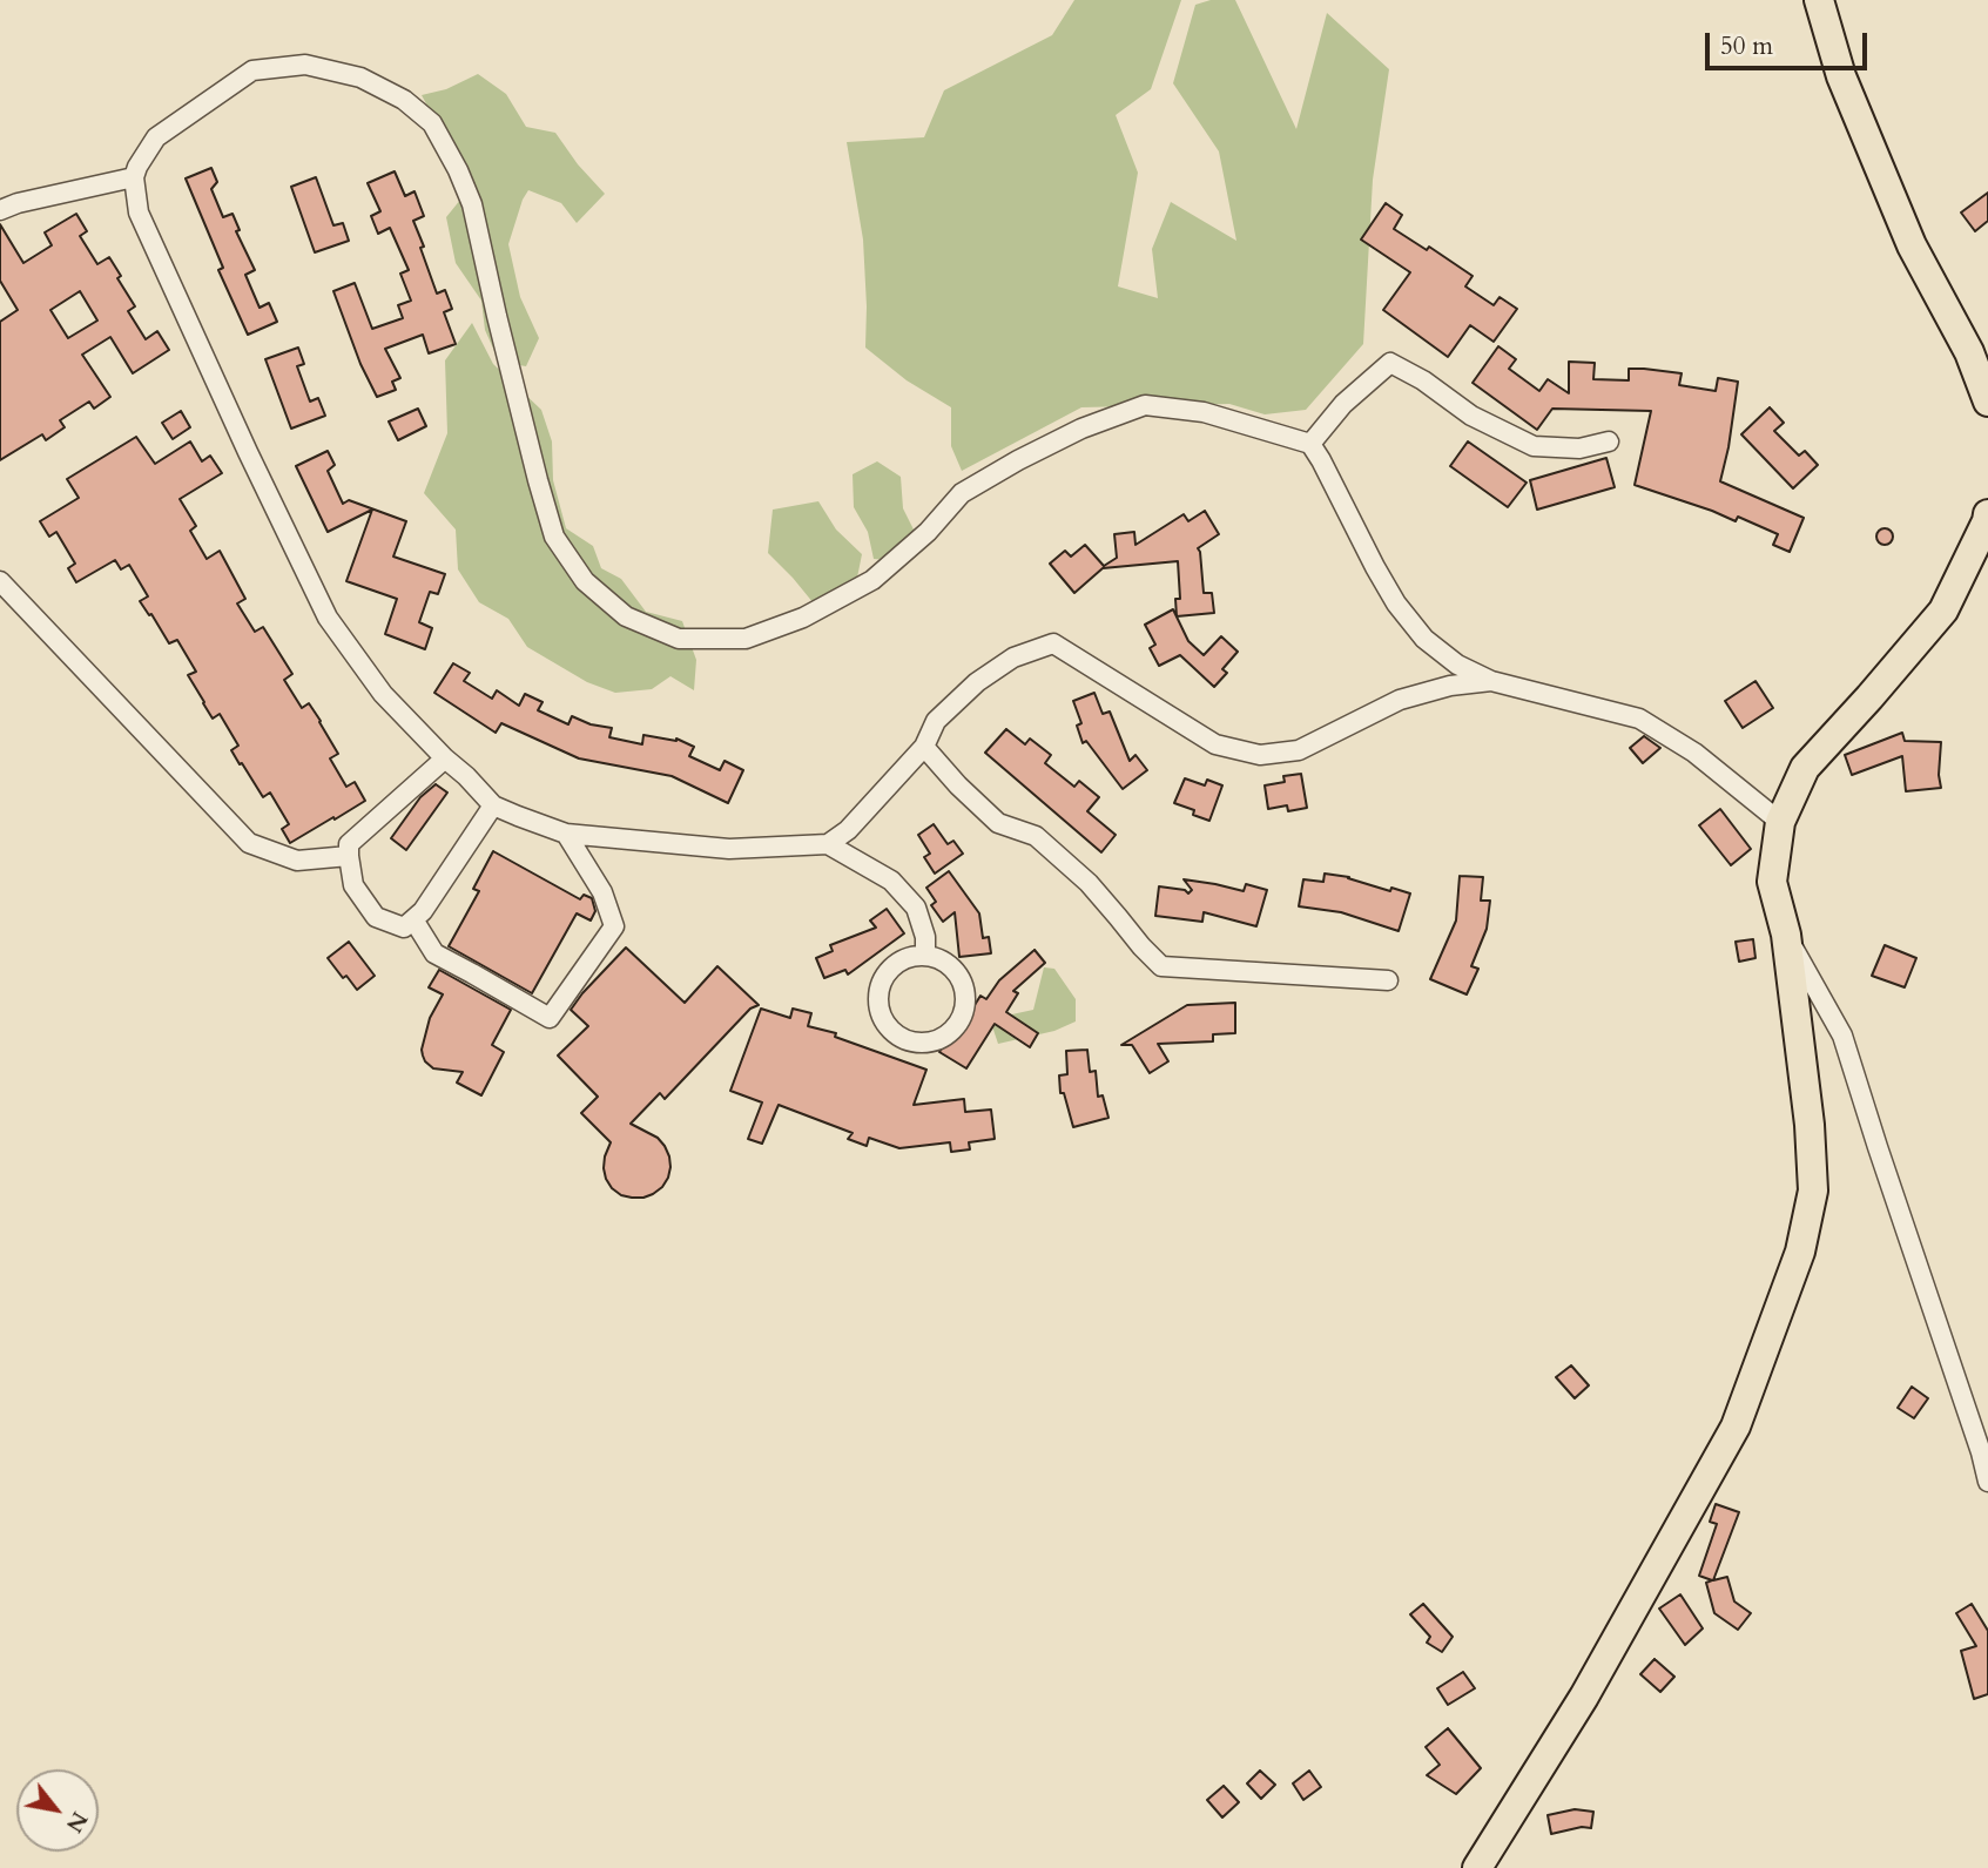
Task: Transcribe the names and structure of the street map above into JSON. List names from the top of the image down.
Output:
{
  "scale_bar": "50 m",
  "north": "bottom right"
}
